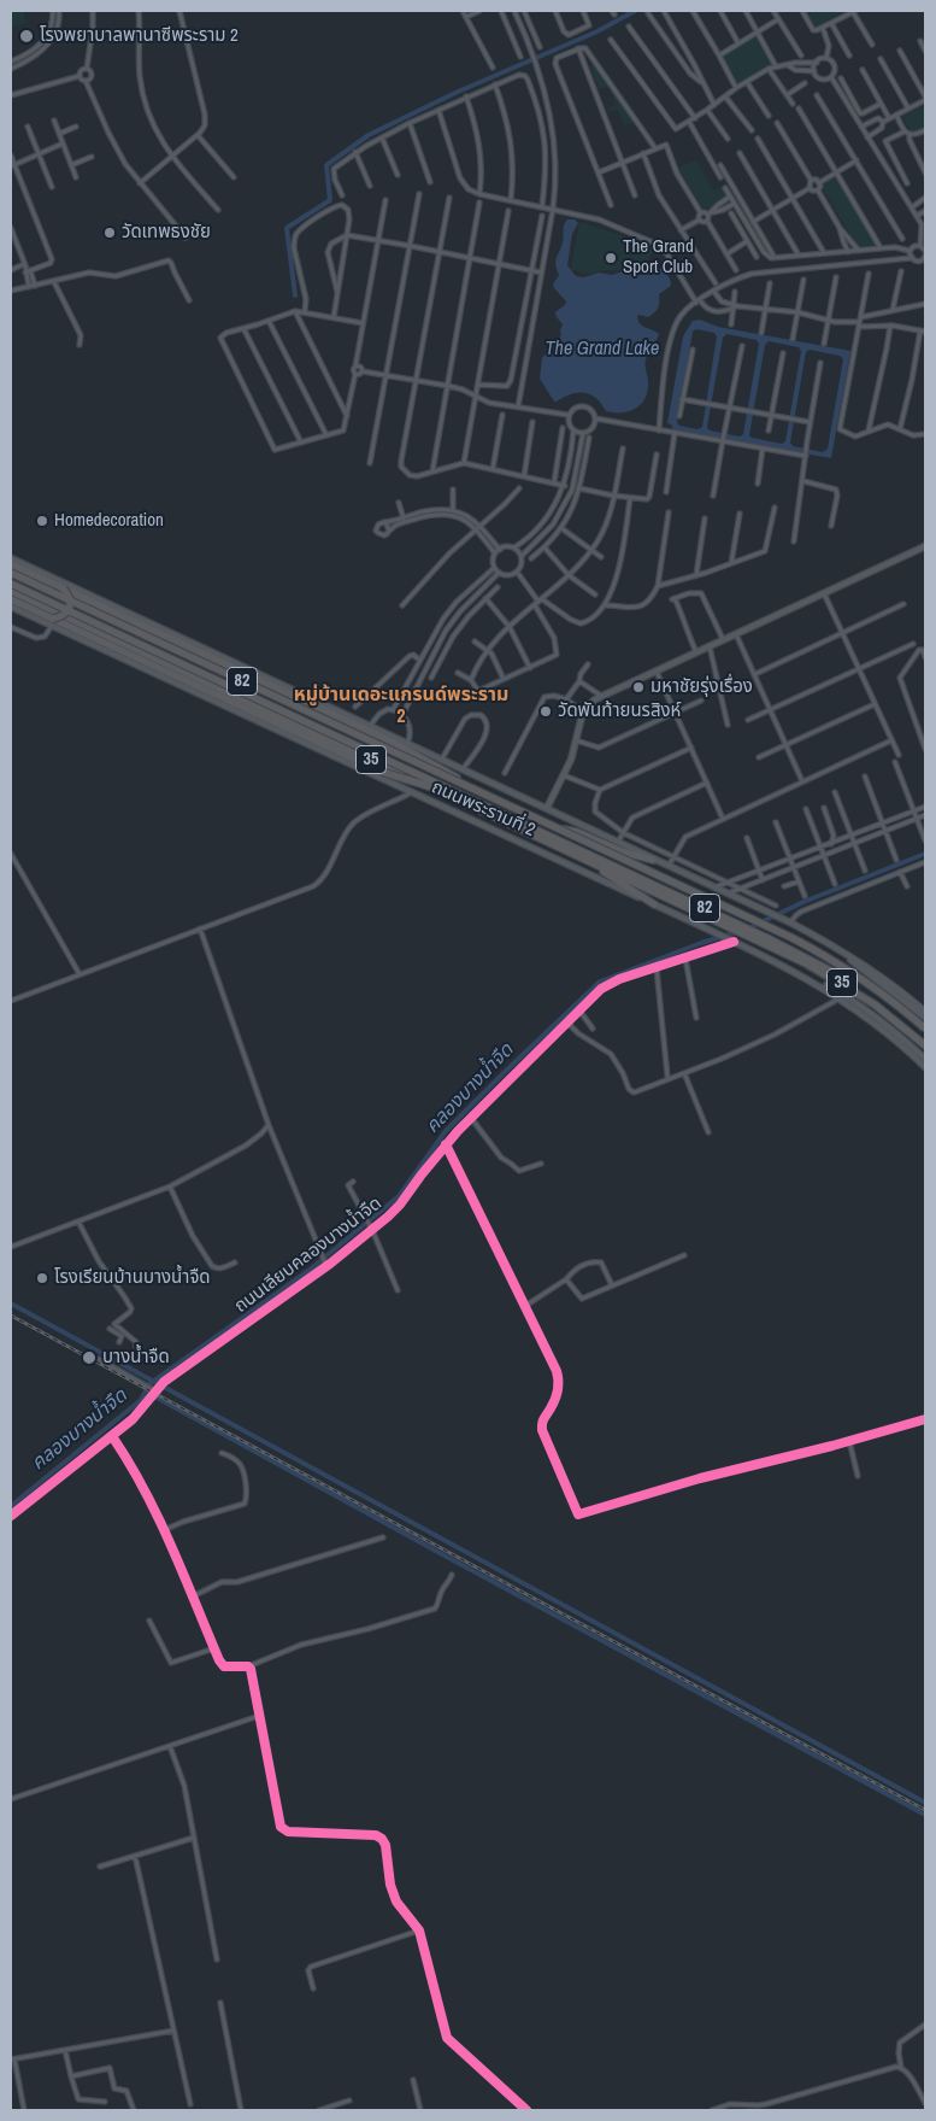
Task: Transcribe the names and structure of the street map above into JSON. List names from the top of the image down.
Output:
{
  "streets": {
    "highway": ["82", "35", "ถนนพระรามที่ 2"],
    "street": ["ถนนเลียบคลองบางน้ำจืด"]
  },
  "crossings": [
    ["82", "ถนนพระรามที่ 2"],
    ["ถนนพระรามที่ 2", "ถนนเลียบคลองบางน้ำจืด"]
  ],
  "districts": ["หมู่บ้านเดอะแกรนด์พระราม 2"],
  "water": ["The Grand Lake", "คลองบางน้ำจืด"],
  "places": [
    "โรงพยาบาลพานาซีพระราม 2",
    "วัดเทพธงชัย",
    "The Grand Sport Club",
    "Homedecoration",
    "มหาชัยรุ่งเรื่อง",
    "วัดพันท้ายนรสิงห์",
    "โรงเรียนบ้านบางนํ้าจืด",
    "บางน้ำจืด"
  ]
}
